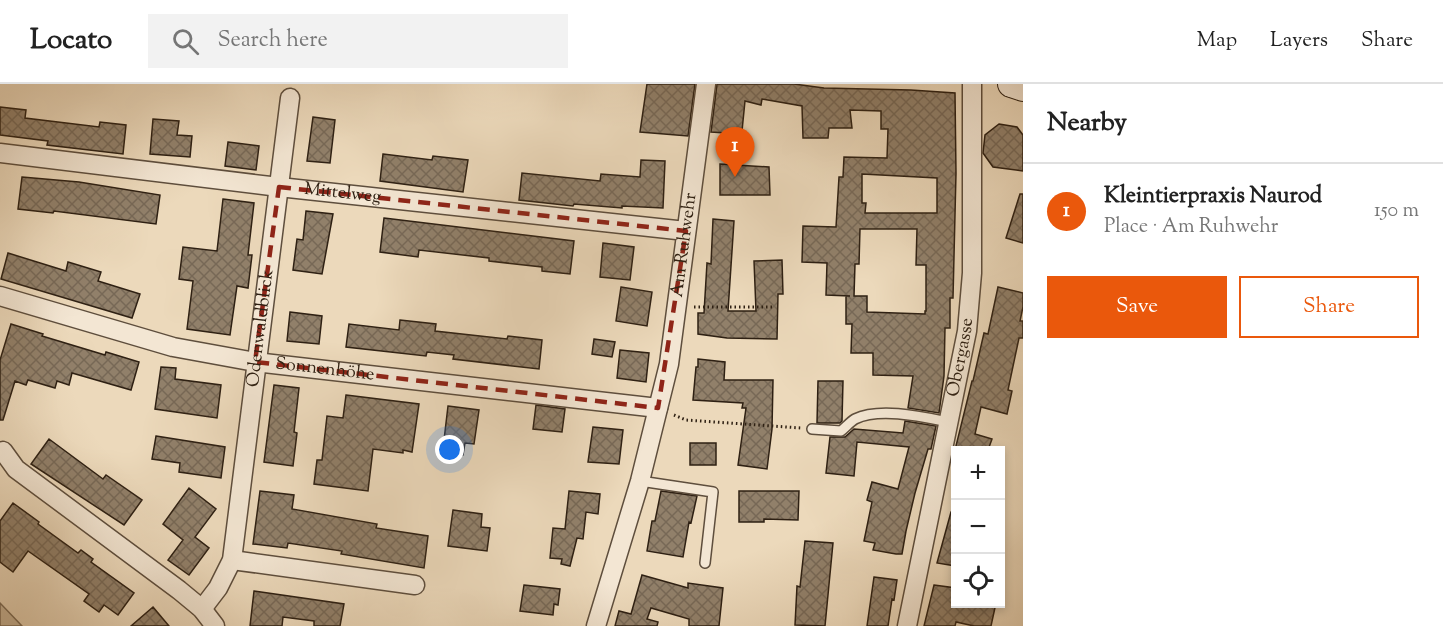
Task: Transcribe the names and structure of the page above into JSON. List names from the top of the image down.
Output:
{
  "streets": {
    "street": [
      "Mittelweg",
      "Am Ruhwehr",
      "Odenwaldblick",
      "Obergasse",
      "Sonnenhöhe"
    ]
  },
  "crossings": [
    ["Mittelweg", "Am Ruhwehr"],
    ["Mittelweg", "Odenwaldblick"],
    ["Am Ruhwehr", "Sonnenhöhe"],
    ["Odenwaldblick", "Sonnenhöhe"]
  ],
  "page": {
    "header": "Locato",
    "search": "Search here",
    "nav": ["Map", "Layers", "Share"],
    "heading": "Nearby",
    "pins": "1",
    "list": [
      {
        "mark": "1",
        "name": "Kleintierpraxis Naurod",
        "note": "Place · Am Ruhwehr",
        "value": "150 m"
      }
    ],
    "buttons": ["Save", "Share"],
    "map_buttons": ["+", "−"]
  }
}
